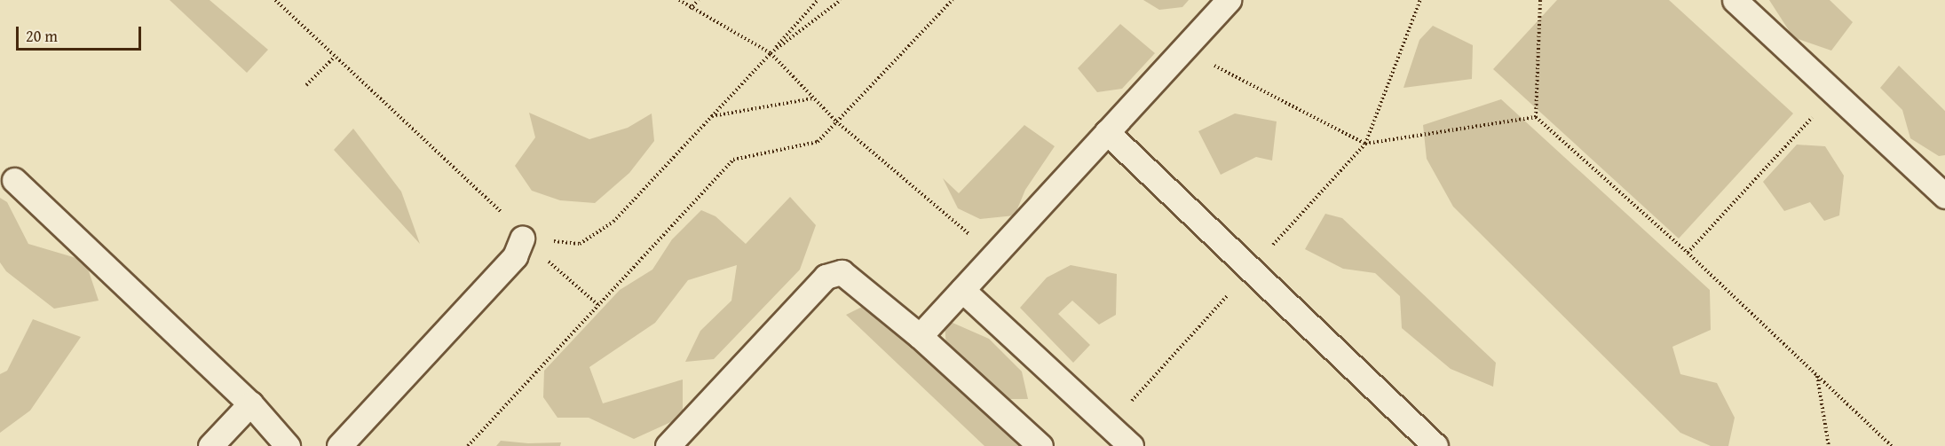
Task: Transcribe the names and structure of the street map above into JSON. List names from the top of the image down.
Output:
{
  "scale_bar": "20 m"
}
